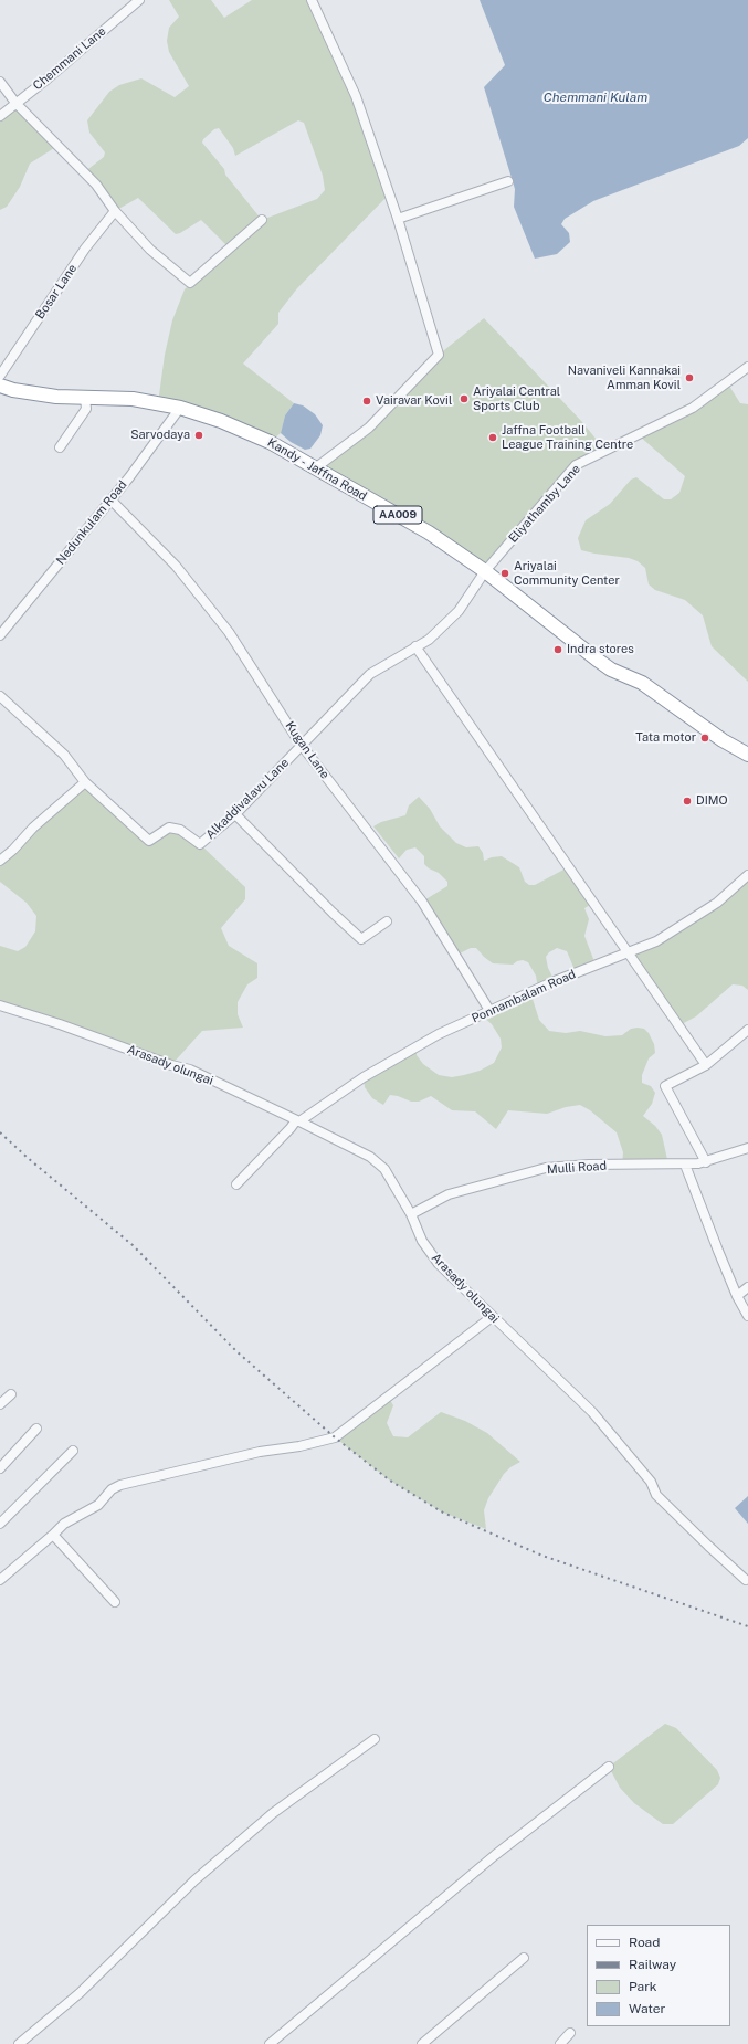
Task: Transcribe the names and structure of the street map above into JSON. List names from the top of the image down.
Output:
{
  "streets": {
    "highway": ["Kandy - Jaffna Road", "AA009"],
    "street": [
      "Chemmani Lane",
      "Bosar Lane",
      "Eliyathamby Lane",
      "Nedunkulam Road",
      "Kugan Lane",
      "Alkaddivalavu Lane",
      "Ponnambalam Road",
      "Arasady olungai",
      "Mulli Road"
    ]
  },
  "crossings": [
    ["Kandy - Jaffna Road", "Eliyathamby Lane"],
    ["Kandy - Jaffna Road", "Nedunkulam Road"],
    ["Kandy - Jaffna Road", "Alkaddivalavu Lane"],
    ["Eliyathamby Lane", "Alkaddivalavu Lane"],
    ["Nedunkulam Road", "Kugan Lane"],
    ["Kugan Lane", "Alkaddivalavu Lane"],
    ["Kugan Lane", "Ponnambalam Road"],
    ["Ponnambalam Road", "Arasady olungai"],
    ["Arasady olungai", "Mulli Road"]
  ],
  "water": ["Chemmani Kulam"],
  "places": [
    "Navaniveli Kannakai Amman Kovil",
    "Ariyalai Central Sports Club",
    "Vairavar Kovil",
    "Sarvodaya",
    "Jaffna Football League Training Centre",
    "Ariyalai Community Center",
    "Indra stores",
    "Tata motor",
    "DIMO"
  ],
  "legend": [
    "Road",
    "Railway",
    "Park",
    "Water"
  ]
}
